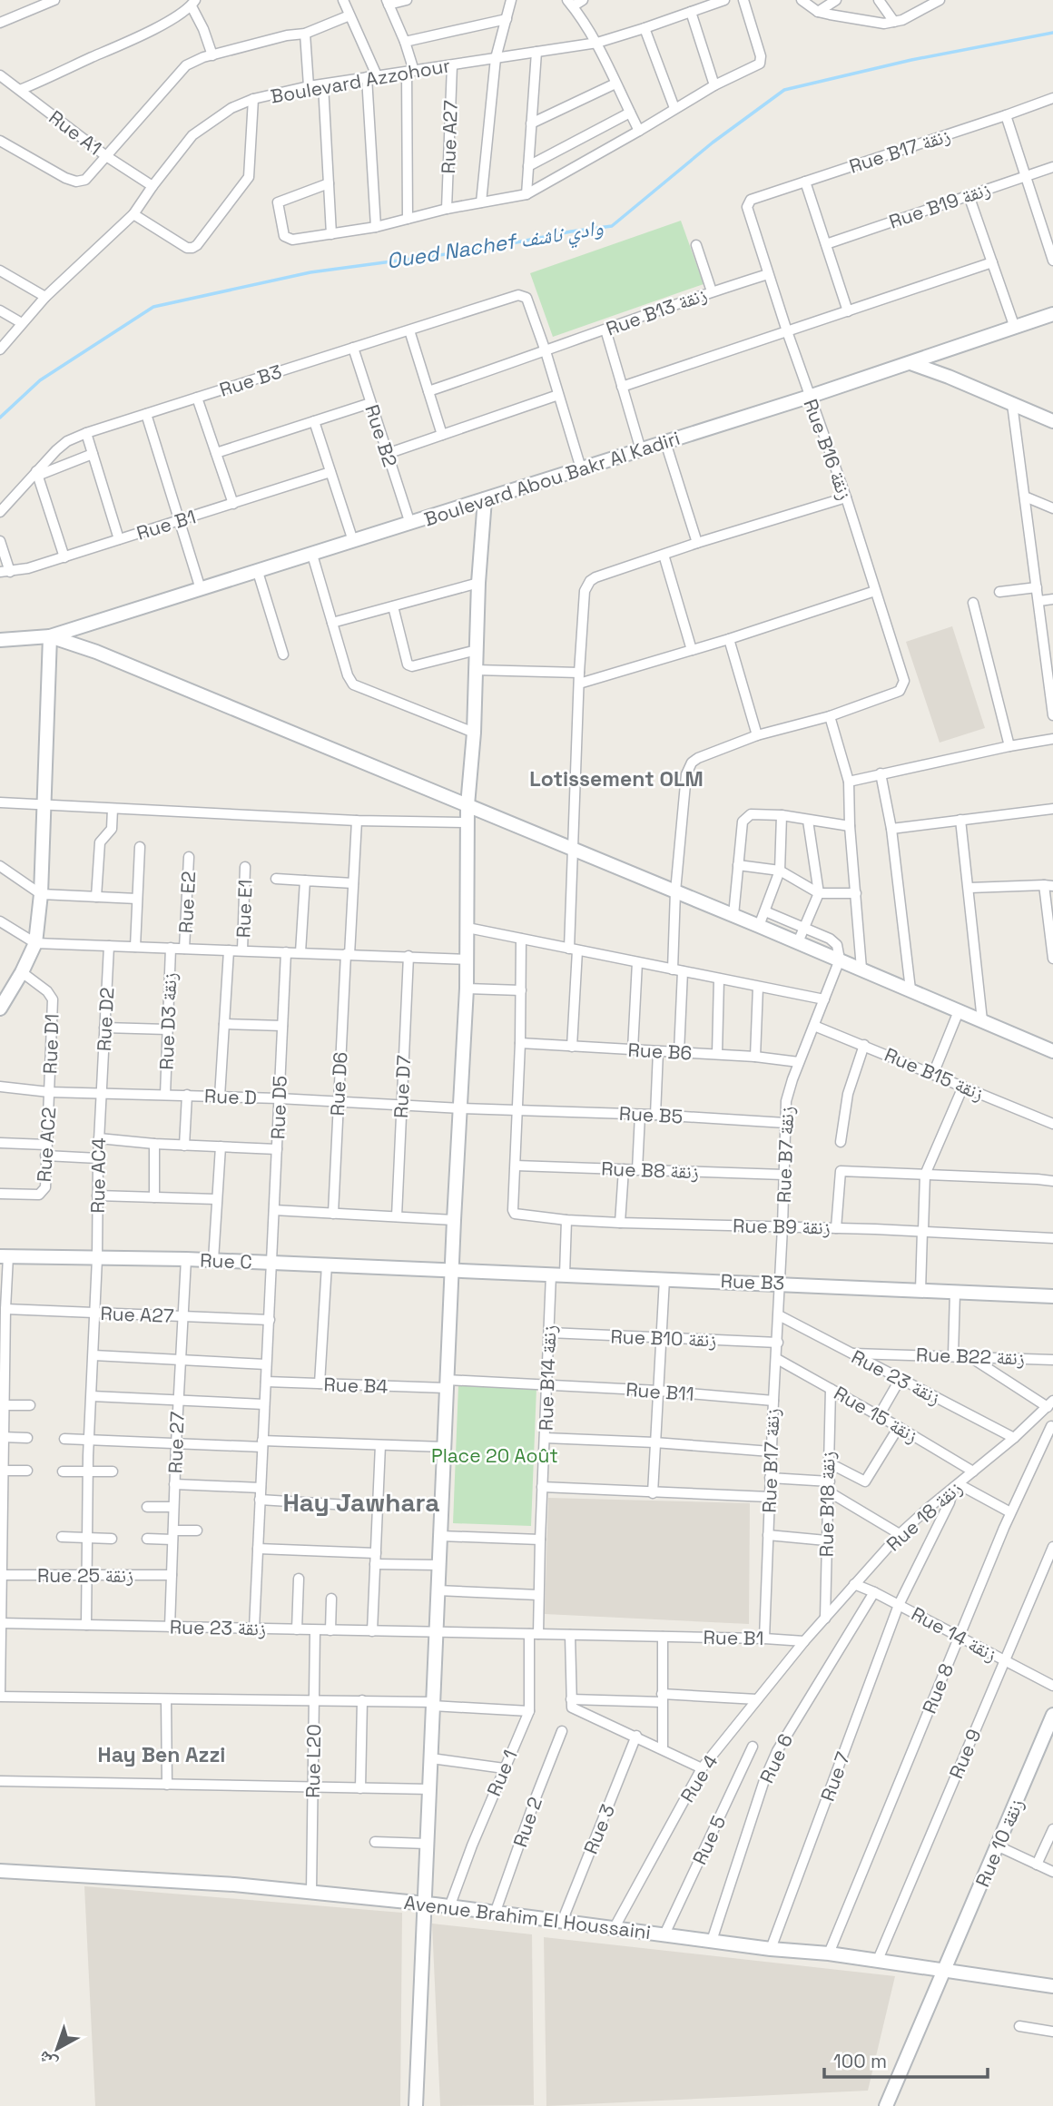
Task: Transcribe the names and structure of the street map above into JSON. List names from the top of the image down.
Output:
{
  "streets": {
    "main road": [
      "Rue B3",
      "Boulevard Abou Bakr Al Kadiri",
      "Rue C",
      "Rue 10 زنقة",
      "Avenue Brahim El Houssaini"
    ],
    "street": [
      "Boulevard Azzohour",
      "Rue A1",
      "Rue A27",
      "Rue B17 زنقة",
      "Rue B19 زنقة",
      "Rue B13 زنقة",
      "Rue B2",
      "Rue B16 زنقة",
      "Rue B1",
      "Rue E2",
      "Rue E1",
      "Rue D2",
      "Rue D3 زنقة",
      "Rue D1",
      "Rue B6",
      "Rue B15 زنقة",
      "Rue D6",
      "Rue D7",
      "Rue D",
      "Rue D5",
      "Rue B5",
      "Rue AC2",
      "Rue B7 زنقة",
      "Rue B8 زنقة",
      "Rue AC4",
      "Rue B9 زنقة",
      "Rue B10 زنقة",
      "Rue B22 زنقة",
      "Rue 23 زنقة",
      "Rue B14 زنقة",
      "Rue B4",
      "Rue B11",
      "Rue 15 زنقة",
      "Rue 27",
      "Rue B18 زنقة",
      "Rue 18 زنقة",
      "Rue 25 زنقة",
      "Rue 14 زنقة",
      "Rue 8",
      "Rue 9",
      "Rue 6",
      "Rue L20",
      "Rue 1",
      "Rue 7",
      "Rue 4",
      "Rue 2",
      "Rue 3",
      "Rue 5"
    ]
  },
  "crossings": [
    ["Boulevard Azzohour", "Rue A1"],
    ["Boulevard Azzohour", "Rue A27"],
    ["Rue A27", "Rue D5"],
    ["Rue A27", "Rue AC4"],
    ["Rue A27", "Rue 27"],
    ["Rue B17 زنقة", "Rue B3"],
    ["Rue B17 زنقة", "Rue B16 زنقة"],
    ["Rue B17 زنقة", "Rue B1"],
    ["Rue B17 زنقة", "Rue B7 زنقة"],
    ["Rue B17 زنقة", "Rue B10 زنقة"],
    ["Rue B17 زنقة", "Rue 23 زنقة"],
    ["Rue B17 زنقة", "Rue B11"],
    ["Rue B17 زنقة", "Rue 15 زنقة"],
    ["Rue B13 زنقة", "Rue B3"],
    ["Rue B13 زنقة", "Rue B16 زنقة"],
    ["Rue B3", "Rue B2"],
    ["Rue B3", "Rue B7 زنقة"],
    ["Rue B3", "Rue C"],
    ["Rue B3", "Rue B14 زنقة"],
    ["Rue B2", "Boulevard Abou Bakr Al Kadiri"],
    ["Rue B16 زنقة", "Boulevard Abou Bakr Al Kadiri"],
    ["Rue B1", "Rue 23 زنقة"],
    ["Rue B1", "Rue B14 زنقة"],
    ["Rue B1", "Rue 18 زنقة"],
    ["Rue B1", "Rue 1"],
    ["Rue B1", "Rue 4"],
    ["Rue D2", "Rue D"],
    ["Rue D2", "Rue AC4"],
    ["Rue D3 زنقة", "Rue D"],
    ["Rue D1", "Rue D"],
    ["Rue D1", "Rue AC2"],
    ["Rue B6", "Rue B7 زنقة"],
    ["Rue B15 زنقة", "Rue B7 زنقة"],
    ["Rue D6", "Rue D"],
    ["Rue D7", "Rue D"],
    ["Rue D", "Rue D5"],
    ["Rue D", "Rue B5"],
    ["Rue D", "Rue AC2"],
    ["Rue D", "Rue AC4"],
    ["Rue D5", "Rue C"],
    ["Rue D5", "Rue 23 زنقة"],
    ["Rue D5", "Rue B4"],
    ["Rue B5", "Rue B7 زنقة"],
    ["Rue B7 زنقة", "Rue B8 زنقة"],
    ["Rue B7 زنقة", "Rue B9 زنقة"],
    ["Rue B8 زنقة", "Rue B9 زنقة"],
    ["Rue AC4", "Rue C"],
    ["Rue AC4", "Rue 23 زنقة"],
    ["Rue AC4", "Rue 25 زنقة"],
    ["Rue B9 زنقة", "Rue B14 زنقة"],
    ["Rue C", "Rue 27"],
    ["Rue B10 زنقة", "Rue B14 زنقة"],
    ["Rue B22 زنقة", "Rue 23 زنقة"],
    ["Rue 23 زنقة", "Rue 27"],
    ["Rue 23 زنقة", "Rue 18 زنقة"],
    ["Rue 23 زنقة", "Rue L20"],
    ["Rue B14 زنقة", "Rue B4"],
    ["Rue B14 زنقة", "Rue B11"],
    ["Rue B14 زنقة", "Rue 1"],
    ["Rue B4", "Rue B11"],
    ["Rue 15 زنقة", "Rue B18 زنقة"],
    ["Rue 15 زنقة", "Rue 18 زنقة"],
    ["Rue 27", "Rue 25 زنقة"],
    ["Rue B18 زنقة", "Rue 18 زنقة"],
    ["Rue 18 زنقة", "Rue 14 زنقة"],
    ["Rue 18 زنقة", "Rue 7"],
    ["Rue 18 زنقة", "Rue 4"],
    ["Rue 14 زنقة", "Rue 8"],
    ["Rue 14 زنقة", "Rue 9"],
    ["Rue 14 زنقة", "Rue 6"],
    ["Rue 14 زنقة", "Rue 7"],
    ["Rue 8", "Avenue Brahim El Houssaini"],
    ["Rue 9", "Avenue Brahim El Houssaini"],
    ["Rue 6", "Avenue Brahim El Houssaini"],
    ["Rue L20", "Avenue Brahim El Houssaini"],
    ["Rue 1", "Avenue Brahim El Houssaini"],
    ["Rue 7", "Avenue Brahim El Houssaini"],
    ["Rue 4", "Avenue Brahim El Houssaini"],
    ["Rue 2", "Avenue Brahim El Houssaini"],
    ["Rue 3", "Avenue Brahim El Houssaini"],
    ["Rue 5", "Avenue Brahim El Houssaini"],
    ["Rue 10 زنقة", "Avenue Brahim El Houssaini"]
  ],
  "districts": ["Lotissement OLM", "Hay Jawhara", "Hay Ben Azzi"],
  "water": ["Oued Nachef وادي ناشف"],
  "parks": ["Place 20 Août"],
  "scale_bar": "100 m",
  "north": "bottom left"
}
